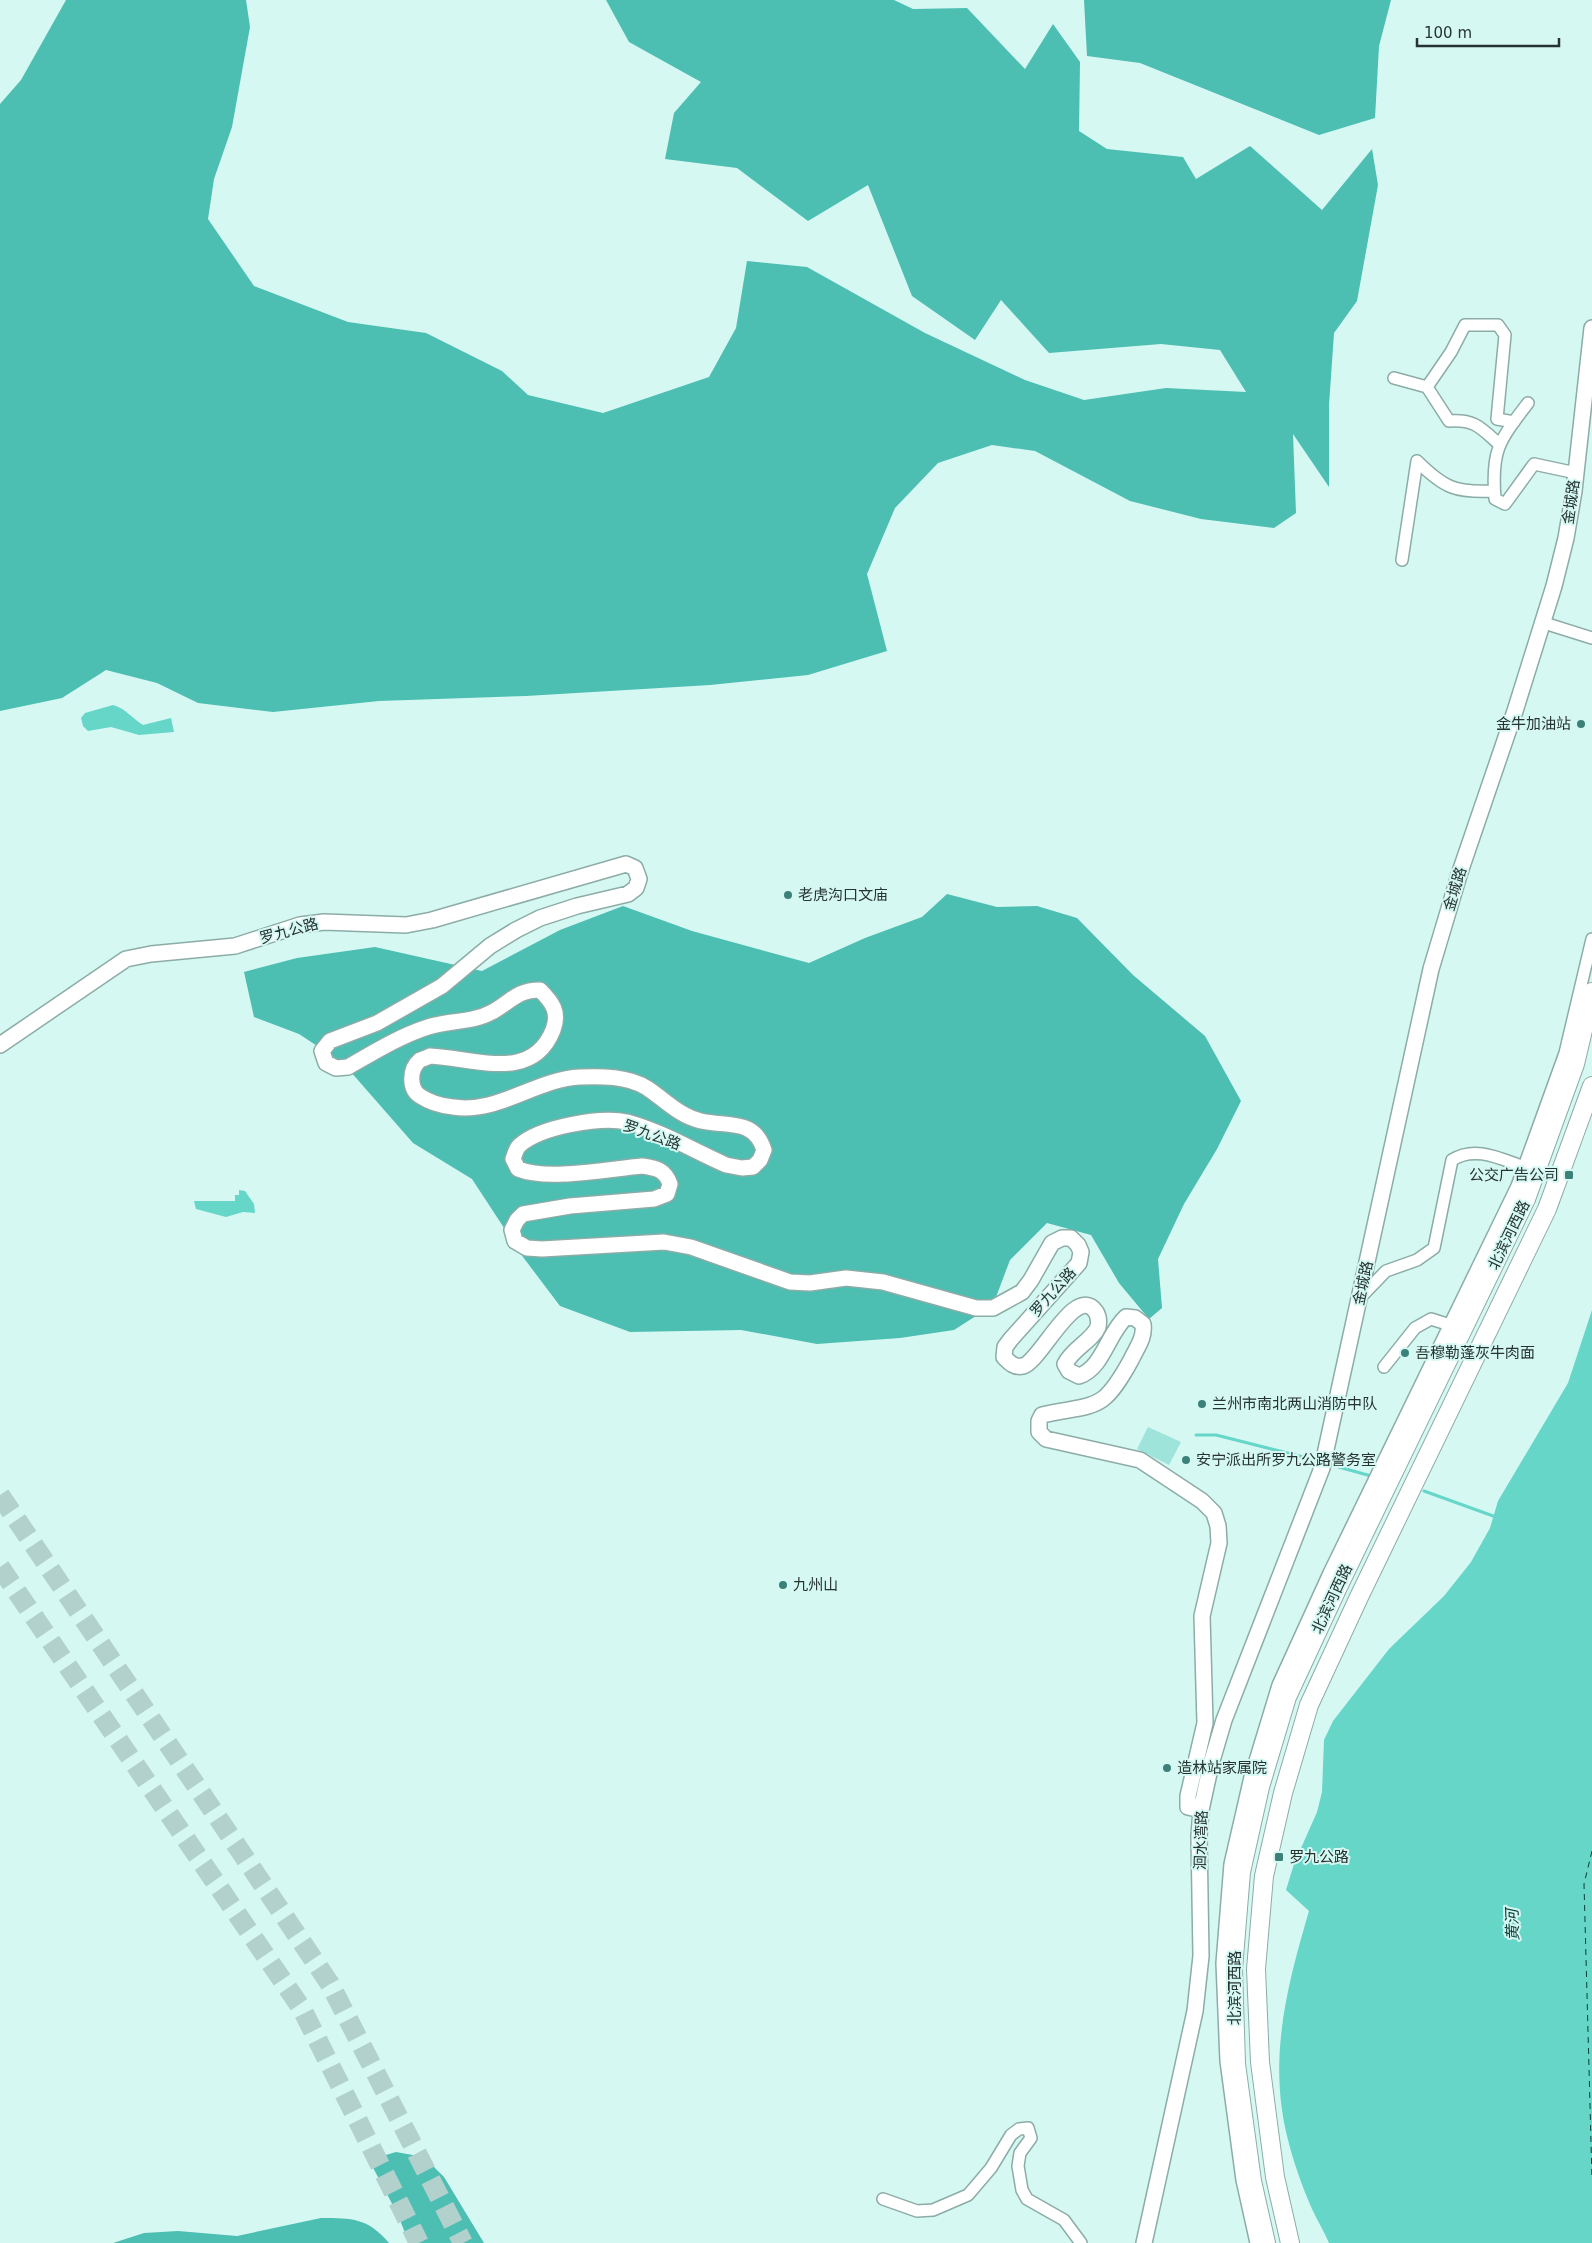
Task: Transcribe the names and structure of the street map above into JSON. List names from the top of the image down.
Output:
{
  "streets": {
    "main road": ["北滨河西路"],
    "street": ["金城路", "罗九公路", "洄水湾路"]
  },
  "crossings": [
    ["金城路", "洄水湾路"],
    ["罗九公路", "洄水湾路"]
  ],
  "water": ["黄河"],
  "places": {
    "other": [
      "金牛加油站",
      "老虎沟口文庙",
      "吾穆勒蓬灰牛肉面",
      "兰州市南北两山消防中队",
      "安宁派出所罗九公路警务室",
      "九州山",
      "造林站家属院"
    ],
    "transit": ["公交广告公司", "罗九公路"]
  },
  "scale_bar": "100 m"
}
